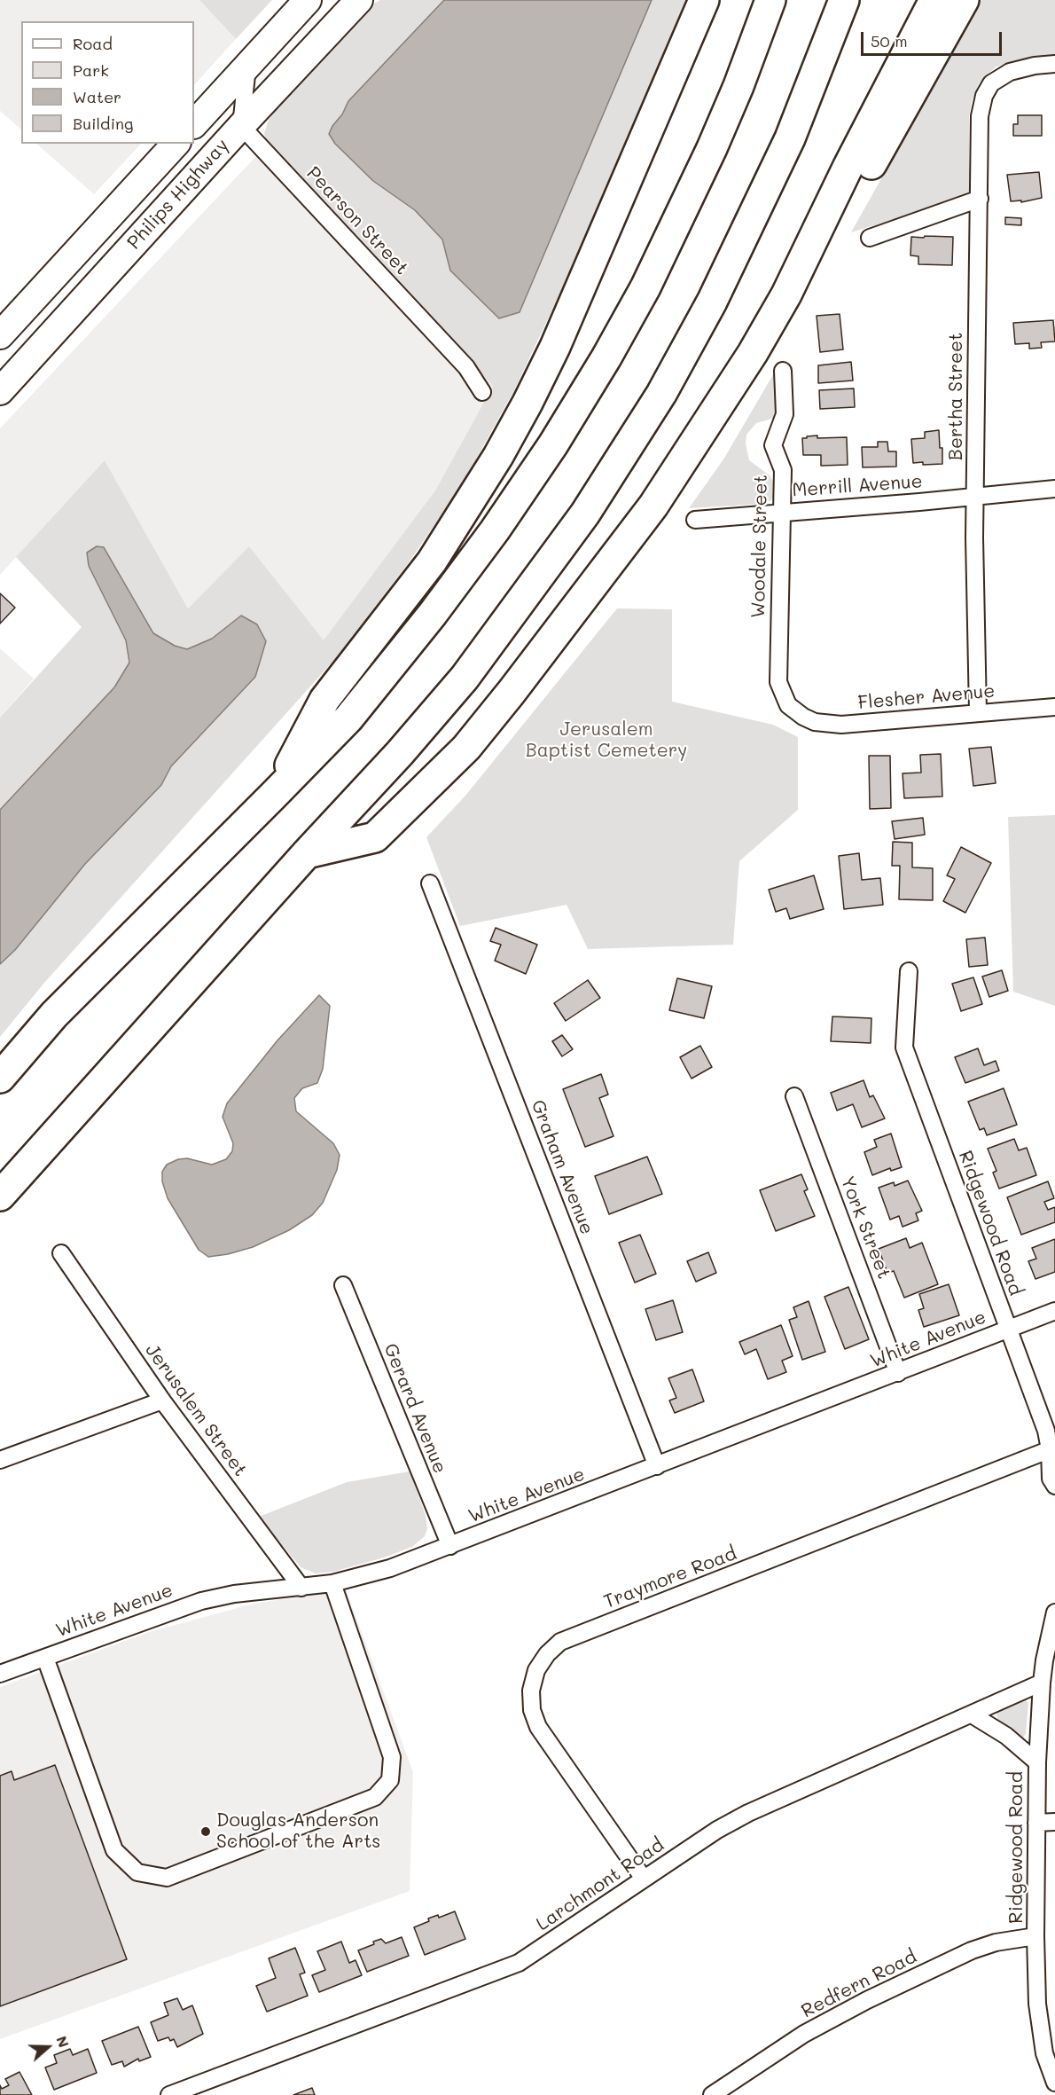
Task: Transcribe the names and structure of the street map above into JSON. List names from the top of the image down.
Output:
{
  "streets": {
    "main road": ["Philips Highway"],
    "street": [
      "Pearson Street",
      "Bertha Street",
      "Merrill Avenue",
      "Woodale Street",
      "Flesher Avenue",
      "Graham Avenue",
      "Ridgewood Road",
      "York Street",
      "White Avenue",
      "Gerard Avenue",
      "Jerusalem Street",
      "Traymore Road",
      "Larchmont Road",
      "Redfern Road"
    ]
  },
  "crossings": [
    ["Philips Highway", "Pearson Street"],
    ["Bertha Street", "Merrill Avenue"],
    ["Bertha Street", "Flesher Avenue"],
    ["Merrill Avenue", "Woodale Street"],
    ["Woodale Street", "Flesher Avenue"],
    ["Graham Avenue", "White Avenue"],
    ["Ridgewood Road", "White Avenue"],
    ["Ridgewood Road", "Traymore Road"],
    ["Ridgewood Road", "Larchmont Road"],
    ["Ridgewood Road", "Redfern Road"],
    ["York Street", "White Avenue"],
    ["White Avenue", "Gerard Avenue"],
    ["White Avenue", "Jerusalem Street"],
    ["Traymore Road", "Larchmont Road"]
  ],
  "parks": ["Jerusalem Baptist Cemetery"],
  "places": ["Douglas Anderson School of the Arts"],
  "legend": [
    "Road",
    "Park",
    "Water",
    "Building"
  ],
  "scale_bar": "50 m",
  "north": "right"
}
